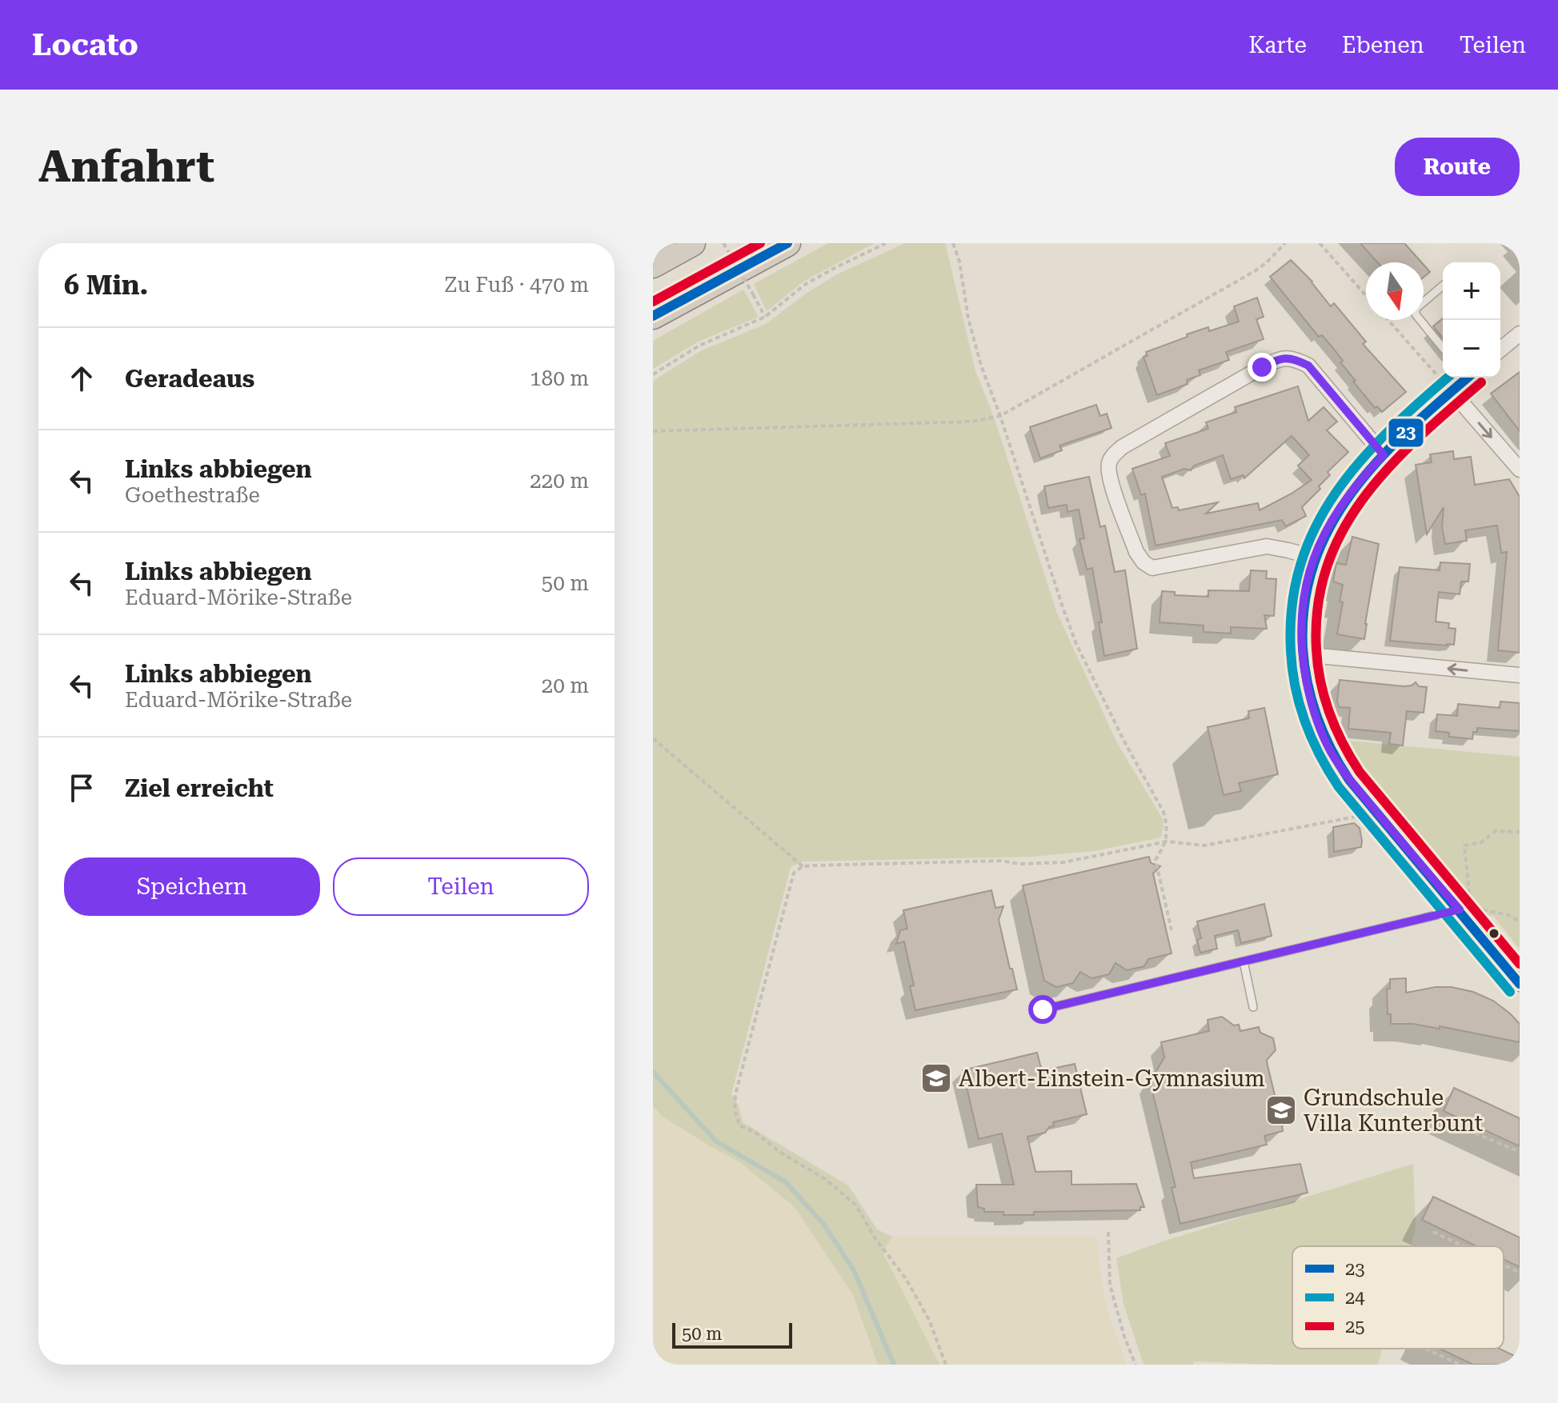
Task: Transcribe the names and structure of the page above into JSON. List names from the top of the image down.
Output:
{
  "places": {
    "school or university": ["Albert-Einstein-Gymnasium", "Grundschule Villa Kunterbunt"]
  },
  "lines": ["transit line 23", "transit line 25", "transit line 24"],
  "legend": ["23", "24", "25"],
  "scale_bar": "50 m",
  "north": "bottom",
  "page": {
    "header": "Locato",
    "nav": ["Karte", "Ebenen", "Teilen"],
    "buttons": [
      "Route",
      ["Speichern", "Teilen"]
    ],
    "title": "Anfahrt",
    "heading": ["6 Min.", "Zu Fuß · 470 m"],
    "map_buttons": ["+", "−"],
    "list": [
      ["Geradeaus", "180 m"],
      ["Links abbiegen", "Goethestraße", "220 m"],
      ["Links abbiegen", "Eduard-Mörike-Straße", "50 m"],
      ["Links abbiegen", "Eduard-Mörike-Straße", "20 m"],
      "Ziel erreicht"
    ],
    "scale": "50 m"
  }
}
